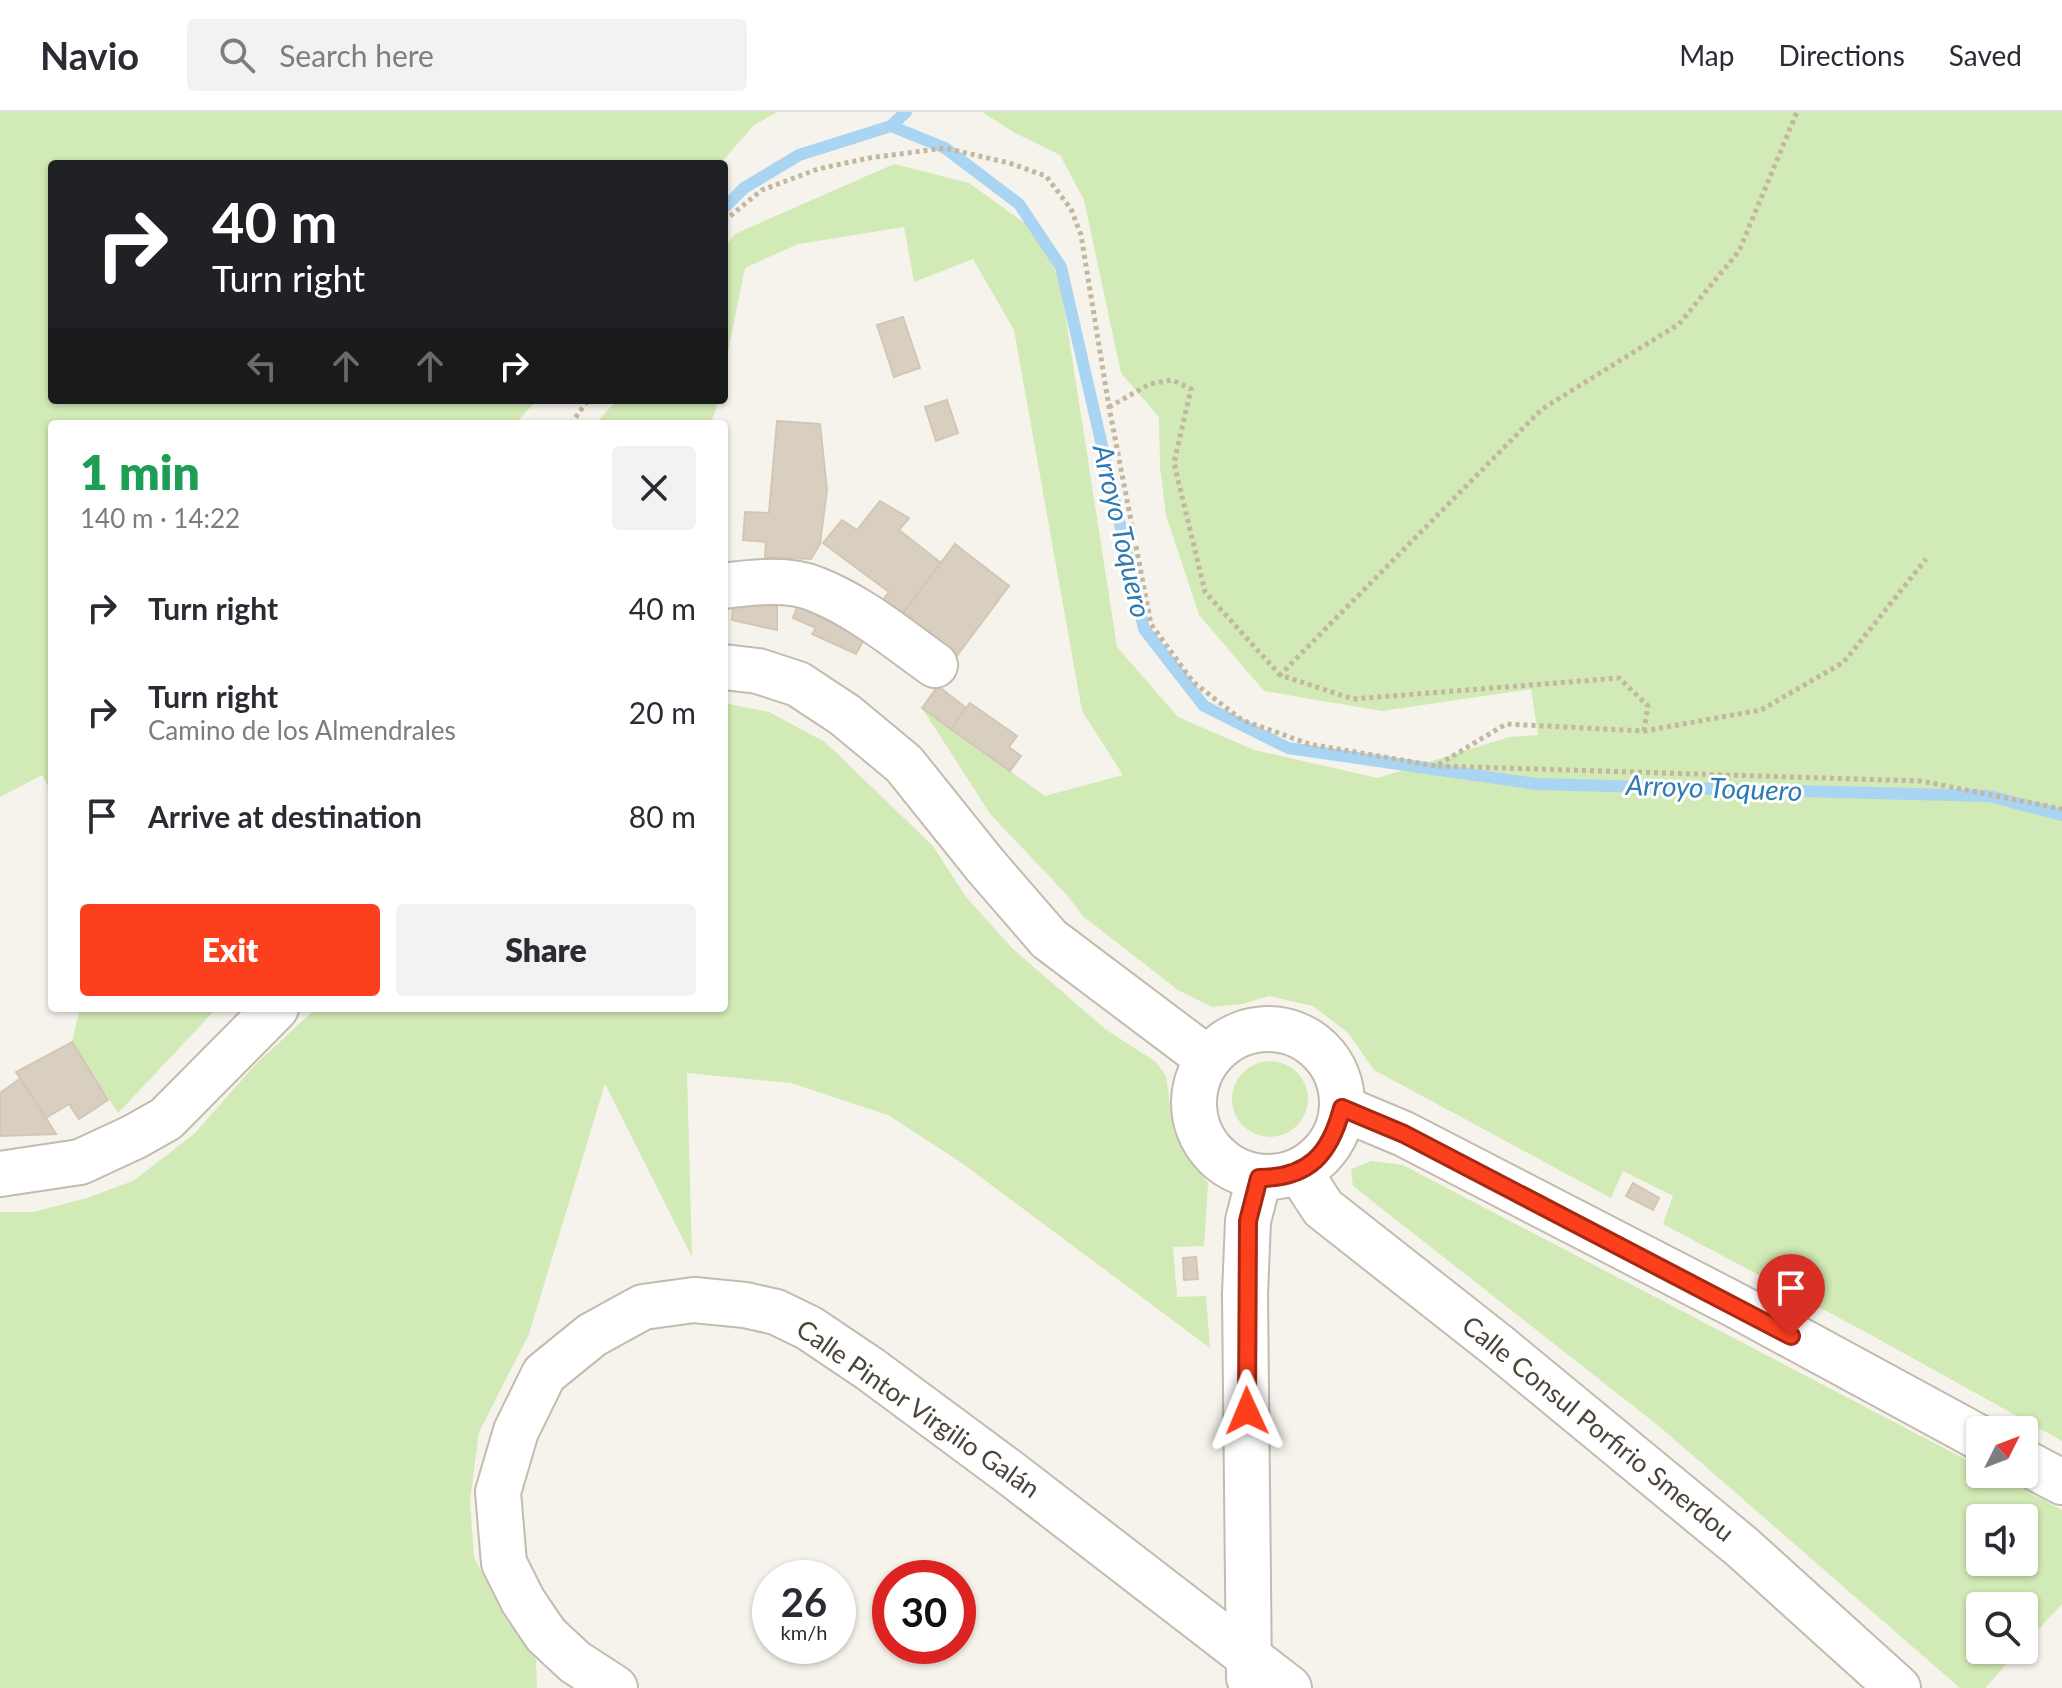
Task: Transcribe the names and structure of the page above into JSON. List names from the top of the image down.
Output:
{
  "streets": {
    "street": ["Calle Pintor Virgilio Galán", "Calle Consul Porfirio Smerdou"]
  },
  "water": ["Arroyo Toquero"],
  "north": "top right",
  "page": {
    "header": "Navio",
    "search": "Search here",
    "nav": ["Map", "Directions", "Saved"],
    "turn": ["40 m", "Turn right"],
    "heading": ["1 min", "140 m · 14:22"],
    "list": [
      {
        "name": "Turn right",
        "value": "40 m"
      },
      {
        "name": "Turn right",
        "note": "Camino de los Almendrales",
        "value": "20 m"
      },
      {
        "name": "Arrive at destination",
        "value": "80 m"
      }
    ],
    "buttons": ["Exit", "Share"],
    "speed": "26 km/h",
    "limit": "30"
  }
}
